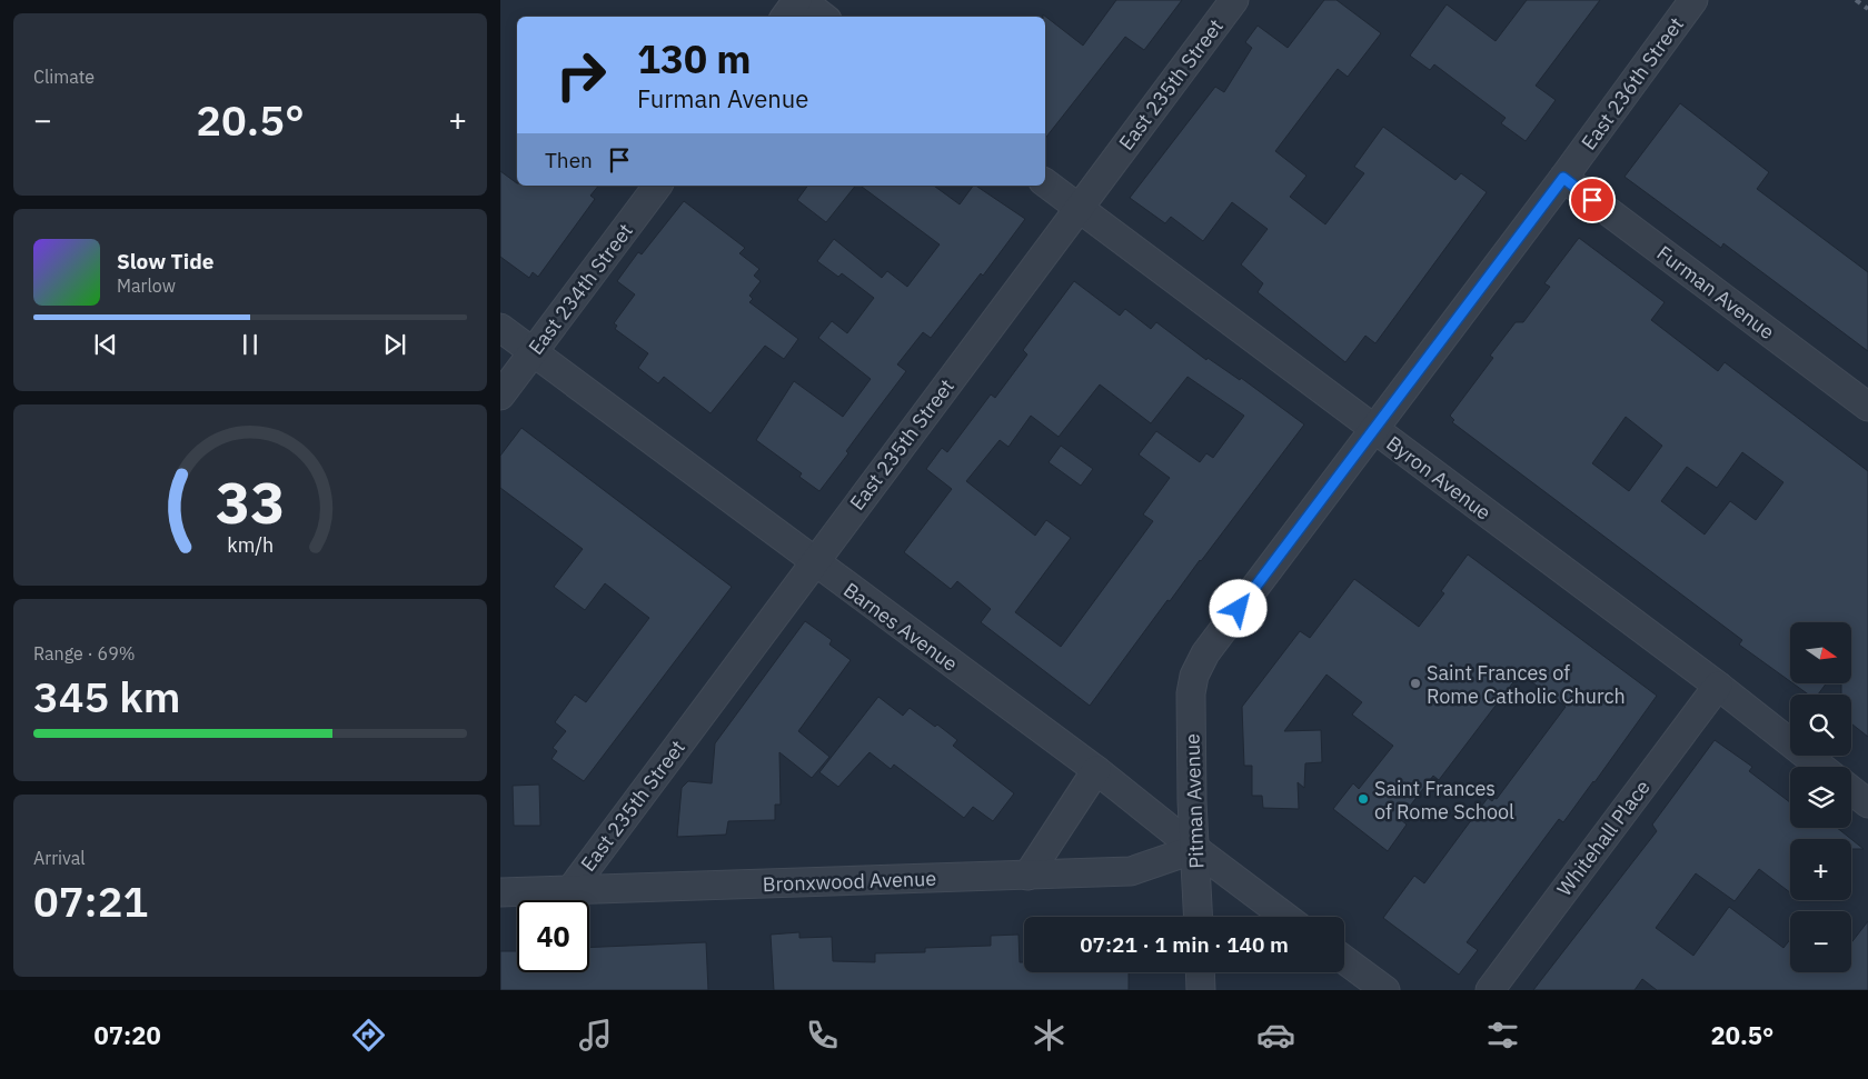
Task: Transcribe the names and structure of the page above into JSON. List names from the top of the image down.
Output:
{
  "streets": {
    "street": [
      "East 236th Street",
      "East 235th Street",
      "East 234th Street",
      "Furman Avenue",
      "Byron Avenue",
      "Barnes Avenue",
      "Pitman Avenue",
      "Whitehall Place",
      "Bronxwood Avenue"
    ]
  },
  "crossings": [
    ["East 236th Street", "Furman Avenue"],
    ["East 236th Street", "Byron Avenue"],
    ["East 236th Street", "Pitman Avenue"],
    ["East 235th Street", "Byron Avenue"],
    ["East 235th Street", "Barnes Avenue"],
    ["East 235th Street", "Bronxwood Avenue"],
    ["East 234th Street", "Barnes Avenue"],
    ["Byron Avenue", "Whitehall Place"],
    ["Barnes Avenue", "Pitman Avenue"],
    ["Barnes Avenue", "Bronxwood Avenue"],
    ["Pitman Avenue", "Bronxwood Avenue"]
  ],
  "places": ["Saint Frances of Rome Catholic Church", "Saint Frances of Rome School"],
  "north": "right",
  "page": {
    "tile": [
      "Climate",
      ["Range · 69%", "345 km"],
      ["Arrival", "07:21"]
    ],
    "turn": ["130 m", "Furman Avenue"],
    "heat": ["−", "20.5°", "+"],
    "then": "Then",
    "song": ["Slow Tide", "Marlow"],
    "map_buttons": ["+", "−"],
    "limit": "40",
    "trip": "07:21 · 1 min · 140 m",
    "tabs": ["07:20", "20.5°"],
    "gauge": ["33", "km/h"]
  }
}
